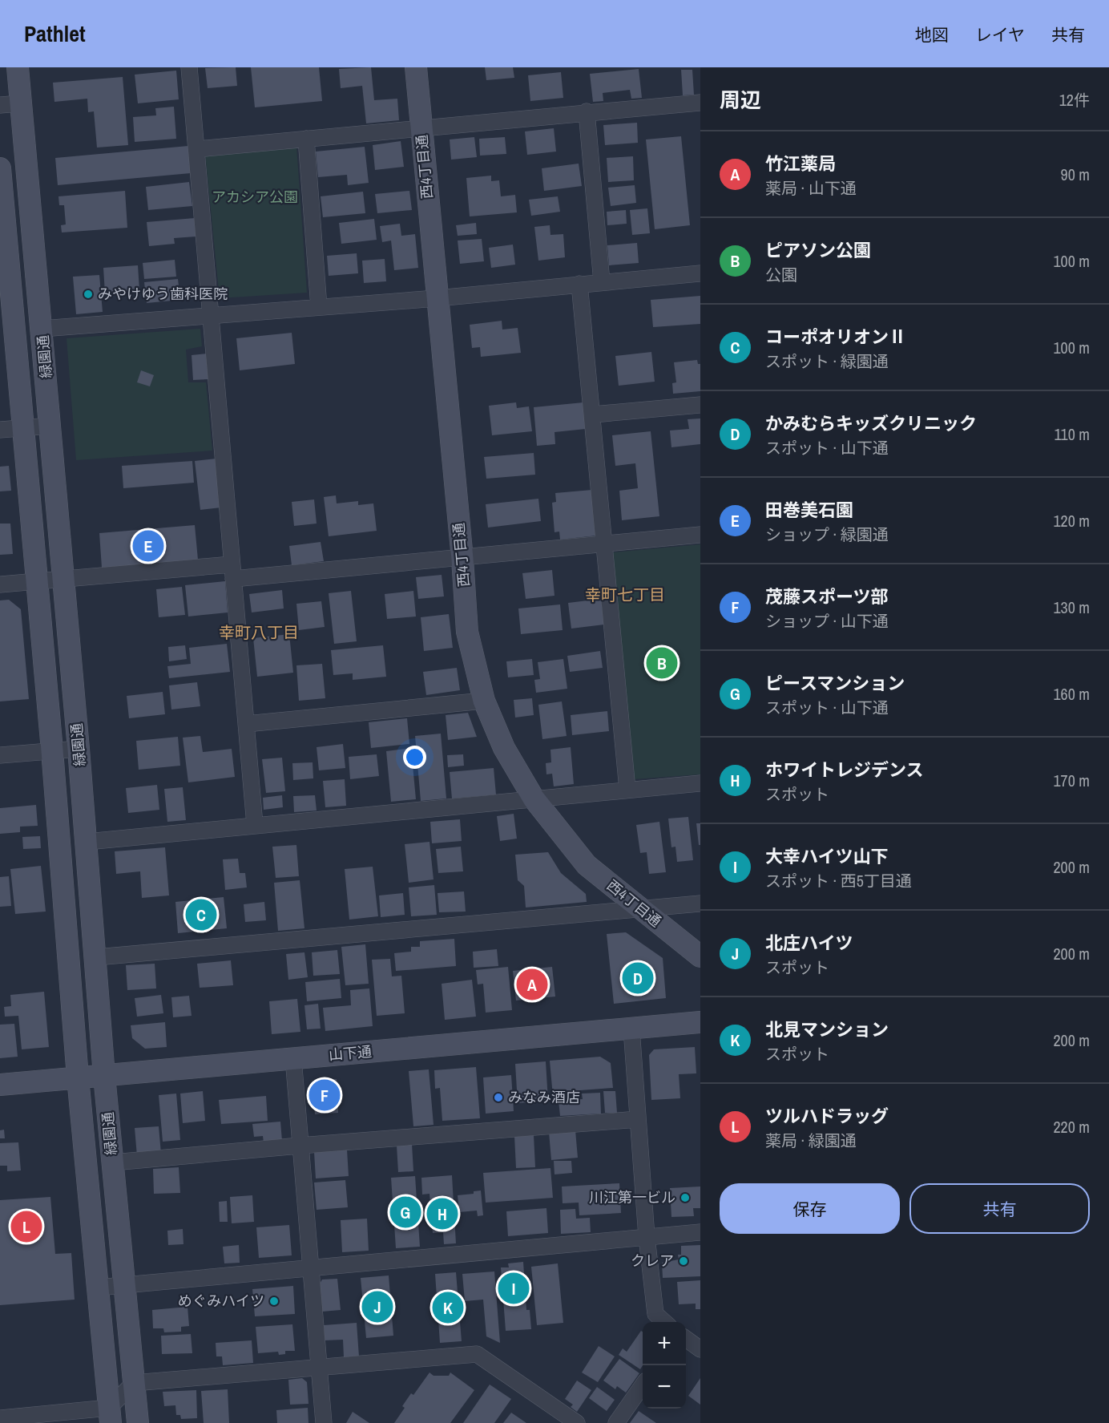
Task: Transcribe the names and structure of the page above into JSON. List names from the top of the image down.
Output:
{
  "streets": {
    "street": ["西4丁目通", "緑園通", "山下通"]
  },
  "crossings": [
    ["緑園通", "山下通"]
  ],
  "districts": ["幸町七丁目", "幸町八丁目"],
  "parks": ["アカシア公園"],
  "places": [
    "みやけゆう歯科医院",
    "みなみ酒店",
    "川江第一ビル",
    "クレア",
    "めぐみハイツ"
  ],
  "page": {
    "header": "Pathlet",
    "nav": ["地図", "レイヤ", "共有"],
    "heading": ["周辺", "12件"],
    "list": [
      {
        "mark": "A",
        "name": "竹江薬局",
        "note": "薬局 · 山下通",
        "value": "90 m"
      },
      {
        "mark": "B",
        "name": "ピアソン公園",
        "note": "公園",
        "value": "100 m"
      },
      {
        "mark": "C",
        "name": "コーポオリオンⅡ",
        "note": "スポット · 緑園通",
        "value": "100 m"
      },
      {
        "mark": "D",
        "name": "かみむらキッズクリニック",
        "note": "スポット · 山下通",
        "value": "110 m"
      },
      {
        "mark": "E",
        "name": "田巻美石園",
        "note": "ショップ · 緑園通",
        "value": "120 m"
      },
      {
        "mark": "F",
        "name": "茂藤スポーツ部",
        "note": "ショップ · 山下通",
        "value": "130 m"
      },
      {
        "mark": "G",
        "name": "ピースマンション",
        "note": "スポット · 山下通",
        "value": "160 m"
      },
      {
        "mark": "H",
        "name": "ホワイトレジデンス",
        "note": "スポット",
        "value": "170 m"
      },
      {
        "mark": "I",
        "name": "大幸ハイツ山下",
        "note": "スポット · 西5丁目通",
        "value": "200 m"
      },
      {
        "mark": "J",
        "name": "北庄ハイツ",
        "note": "スポット",
        "value": "200 m"
      },
      {
        "mark": "K",
        "name": "北見マンション",
        "note": "スポット",
        "value": "200 m"
      },
      {
        "mark": "L",
        "name": "ツルハドラッグ",
        "note": "薬局 · 緑園通",
        "value": "220 m"
      }
    ],
    "pins": [
      "E",
      "B",
      "C",
      "D",
      "A",
      "F",
      "G",
      "H",
      "L",
      "I",
      "J",
      "K"
    ],
    "buttons": ["保存", "共有"],
    "map_buttons": ["+", "−"]
  }
}
